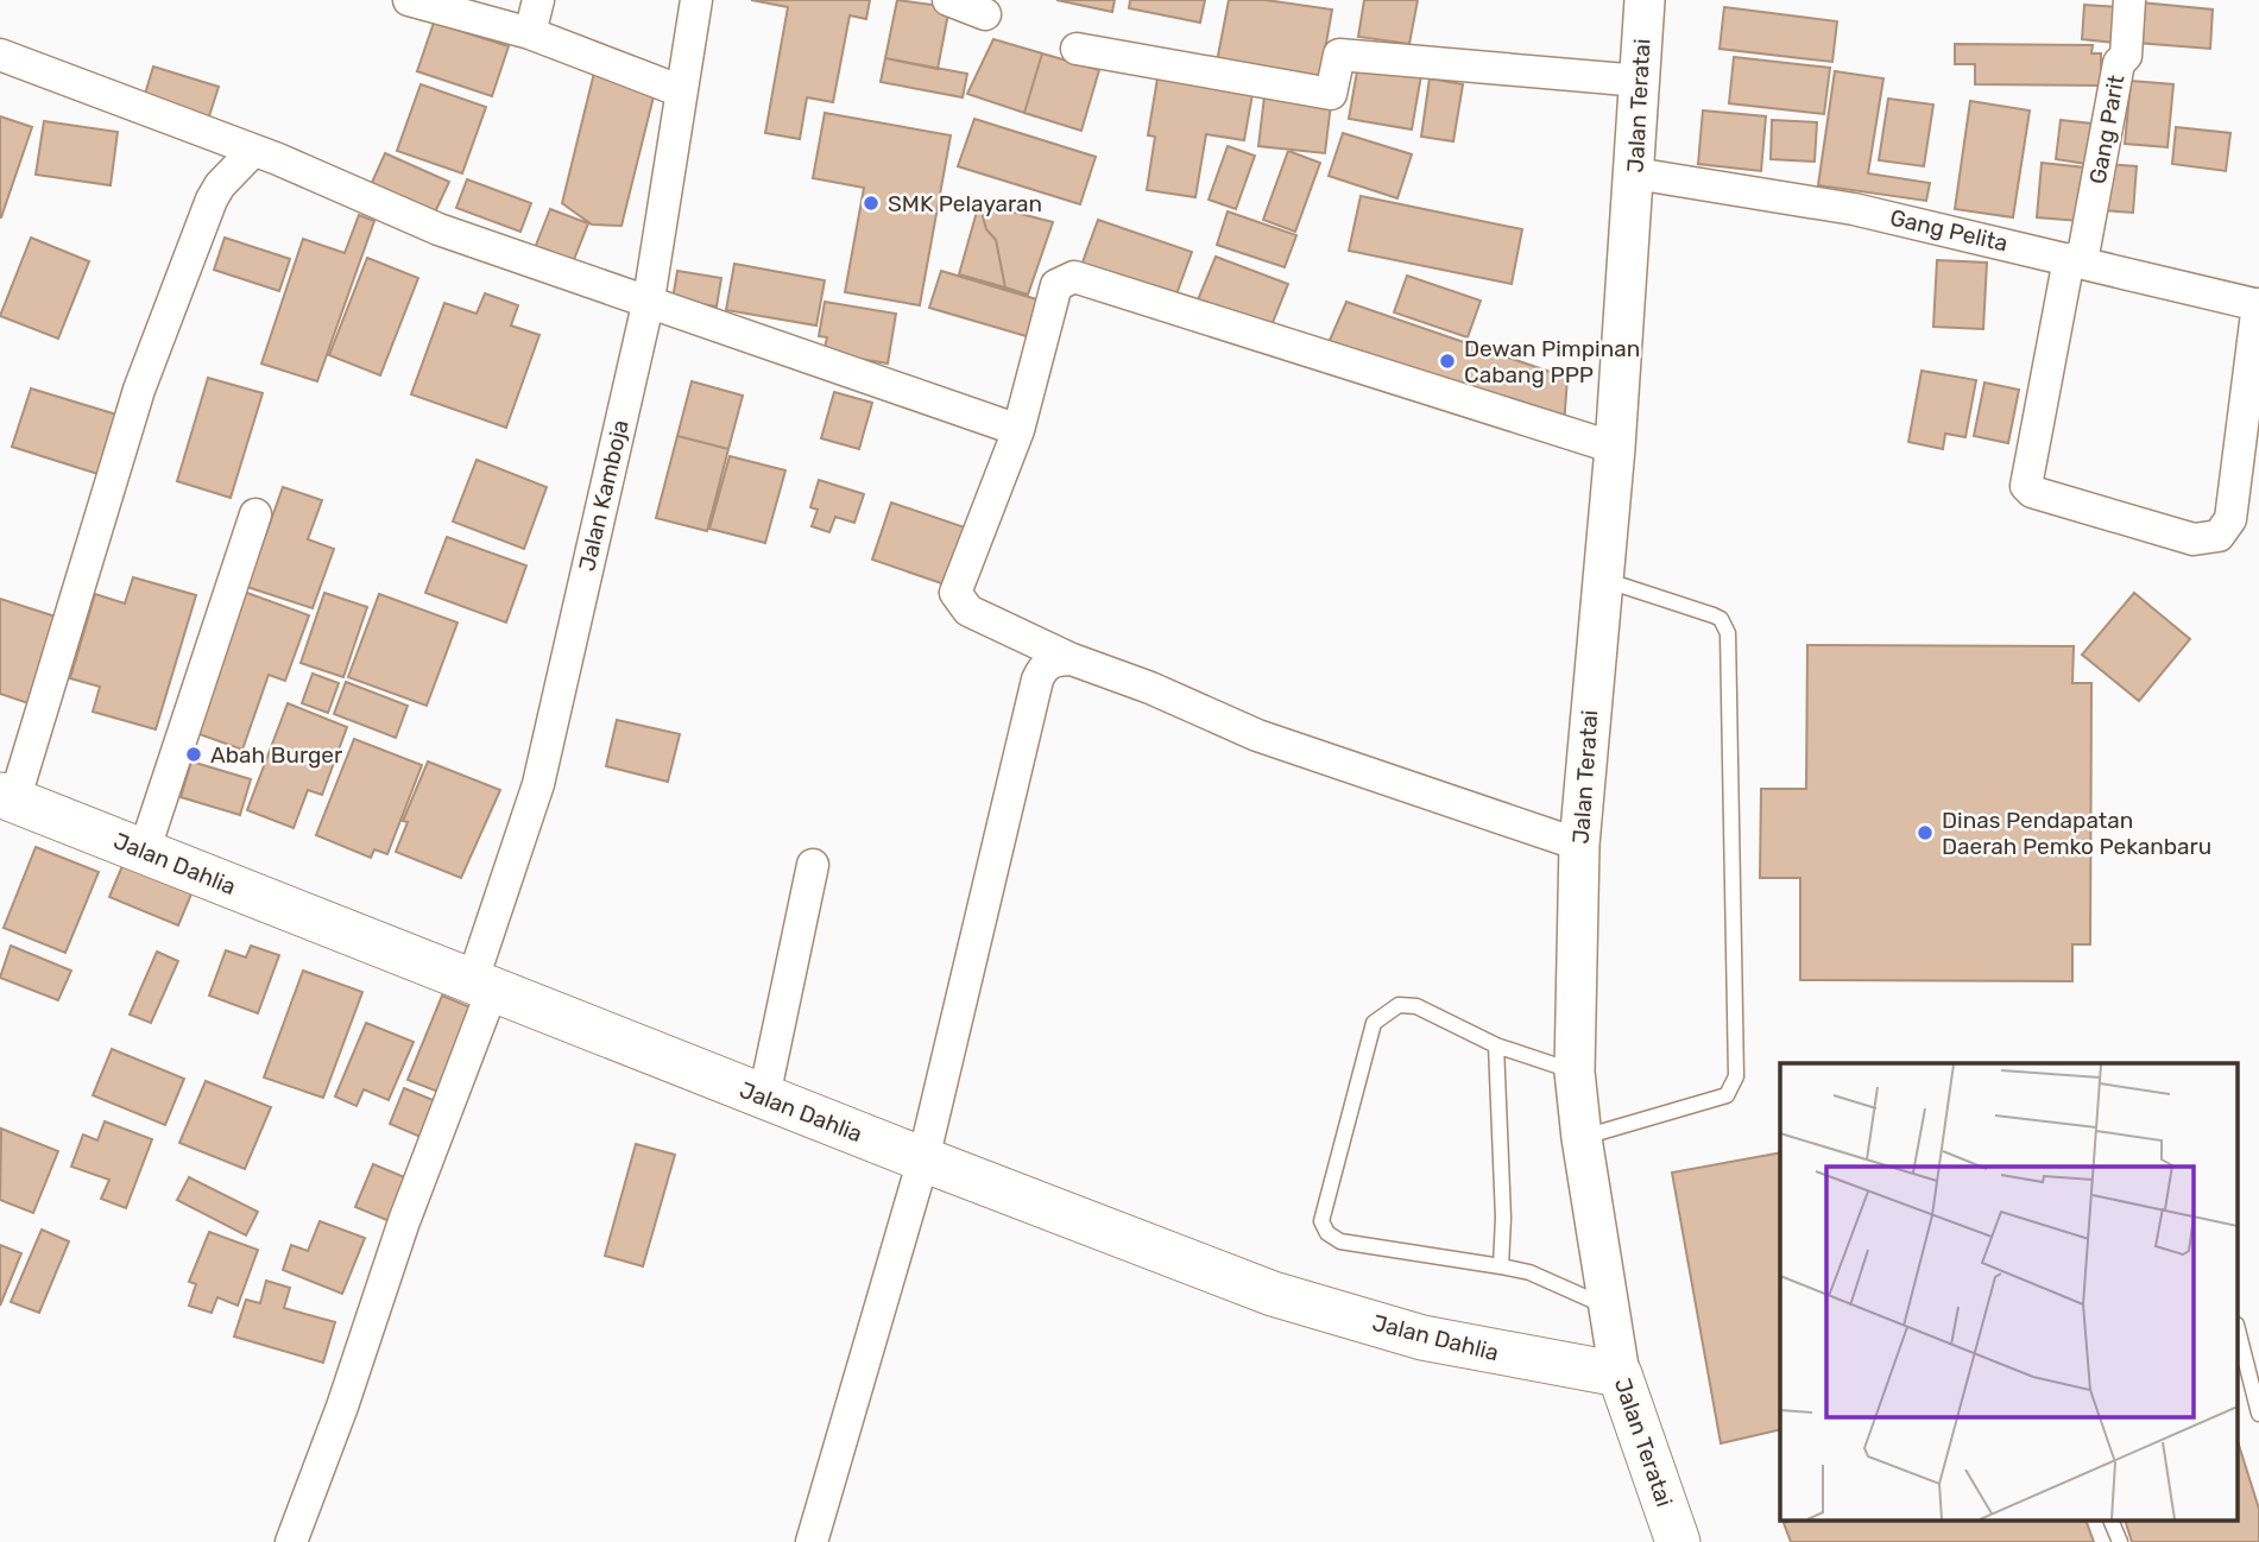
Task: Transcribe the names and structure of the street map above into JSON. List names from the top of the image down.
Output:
{
  "streets": {
    "main road": ["Jalan Teratai", "Jalan Dahlia"],
    "street": ["Gang Parit", "Gang Pelita", "Jalan Kamboja"]
  },
  "crossings": [
    ["Jalan Teratai", "Gang Pelita"],
    ["Jalan Teratai", "Jalan Dahlia"],
    ["Gang Parit", "Gang Pelita"],
    ["Jalan Kamboja", "Jalan Dahlia"]
  ],
  "places": [
    "SMK Pelayaran",
    "Dewan Pimpinan Cabang PPP",
    "Abah Burger",
    "Dinas Pendapatan Daerah Pemko Pekanbaru"
  ]
}
